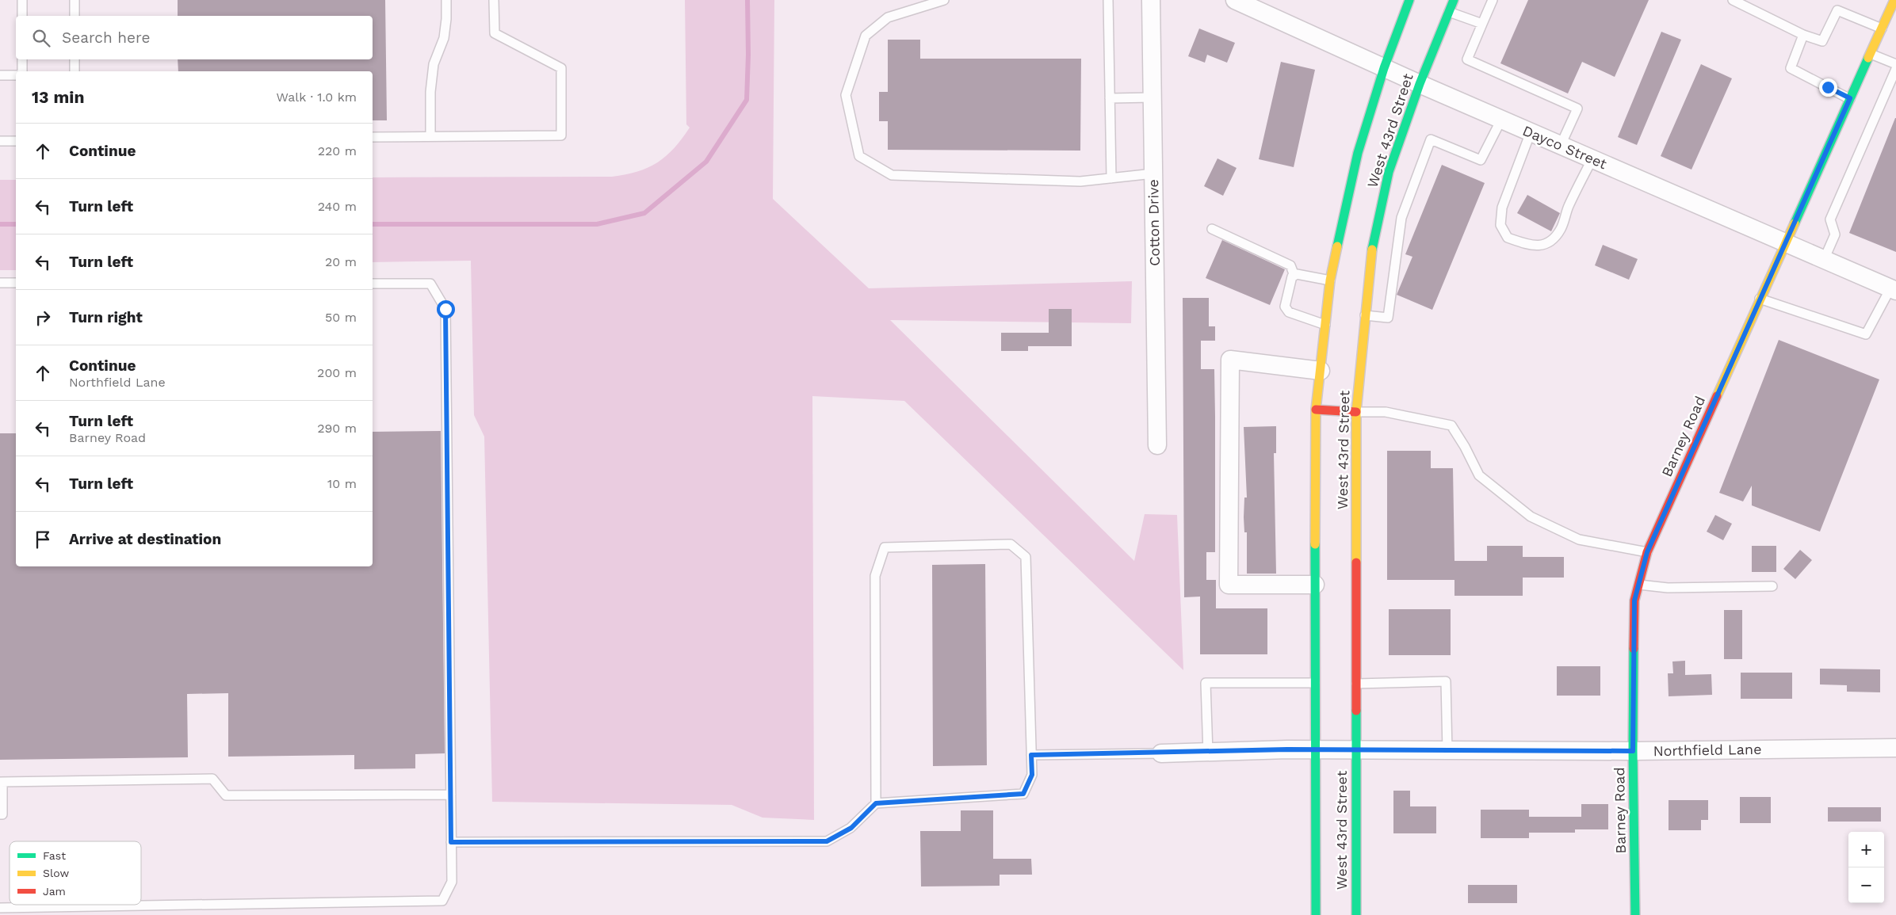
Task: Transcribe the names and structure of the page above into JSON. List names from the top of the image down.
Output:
{
  "streets": {
    "main road": ["West 43rd Street", "Barney Road"],
    "street": ["Dayco Street", "Cotton Drive", "Northfield Lane"]
  },
  "crossings": [
    ["West 43rd Street", "Dayco Street"],
    ["West 43rd Street", "Northfield Lane"],
    ["Dayco Street", "Barney Road"],
    ["Barney Road", "Northfield Lane"]
  ],
  "legend": ["Fast", "Slow", "Jam"],
  "page": {
    "search": "Search here",
    "heading": ["13 min", "Walk · 1.0 km"],
    "list": [
      ["Continue", "220 m"],
      ["Turn left", "240 m"],
      ["Turn left", "20 m"],
      ["Turn right", "50 m"],
      ["Continue", "Northfield Lane", "200 m"],
      ["Turn left", "Barney Road", "290 m"],
      ["Turn left", "10 m"],
      "Arrive at destination"
    ],
    "map_buttons": ["+", "−"]
  }
}
